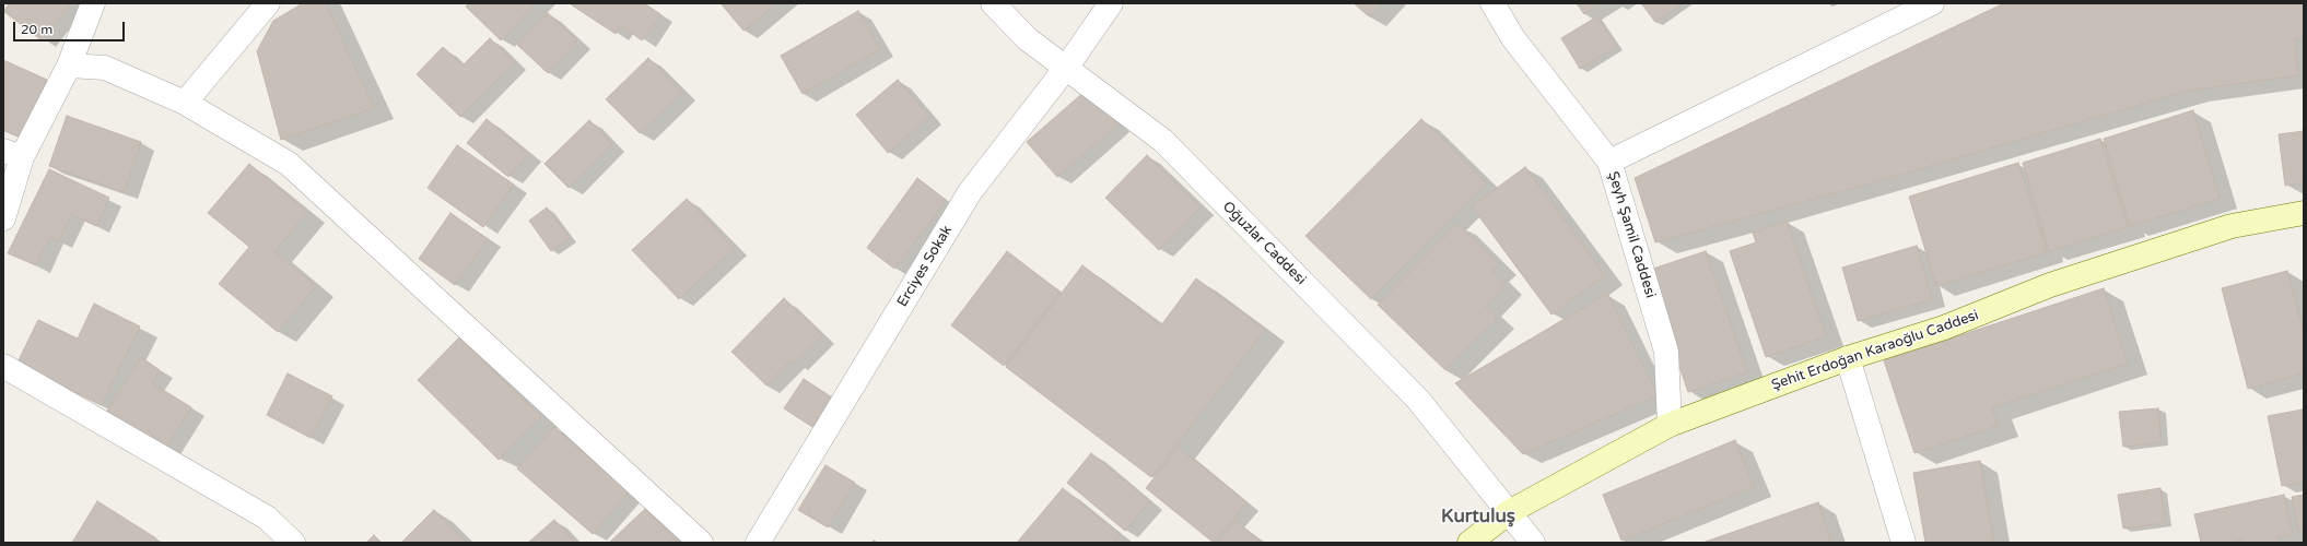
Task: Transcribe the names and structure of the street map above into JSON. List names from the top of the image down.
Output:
{
  "streets": {
    "main road": ["Şehit Erdoğan Karaoğlu Caddesi"],
    "street": ["Şeyh Şamil Caddesi", "Oğuzlar Caddesi", "Erciyes Sokak"]
  },
  "crossings": [
    ["Şeyh Şamil Caddesi", "Şehit Erdoğan Karaoğlu Caddesi"],
    ["Oğuzlar Caddesi", "Erciyes Sokak"],
    ["Oğuzlar Caddesi", "Şehit Erdoğan Karaoğlu Caddesi"]
  ],
  "districts": ["Kurtuluş"],
  "scale_bar": "20 m"
}
